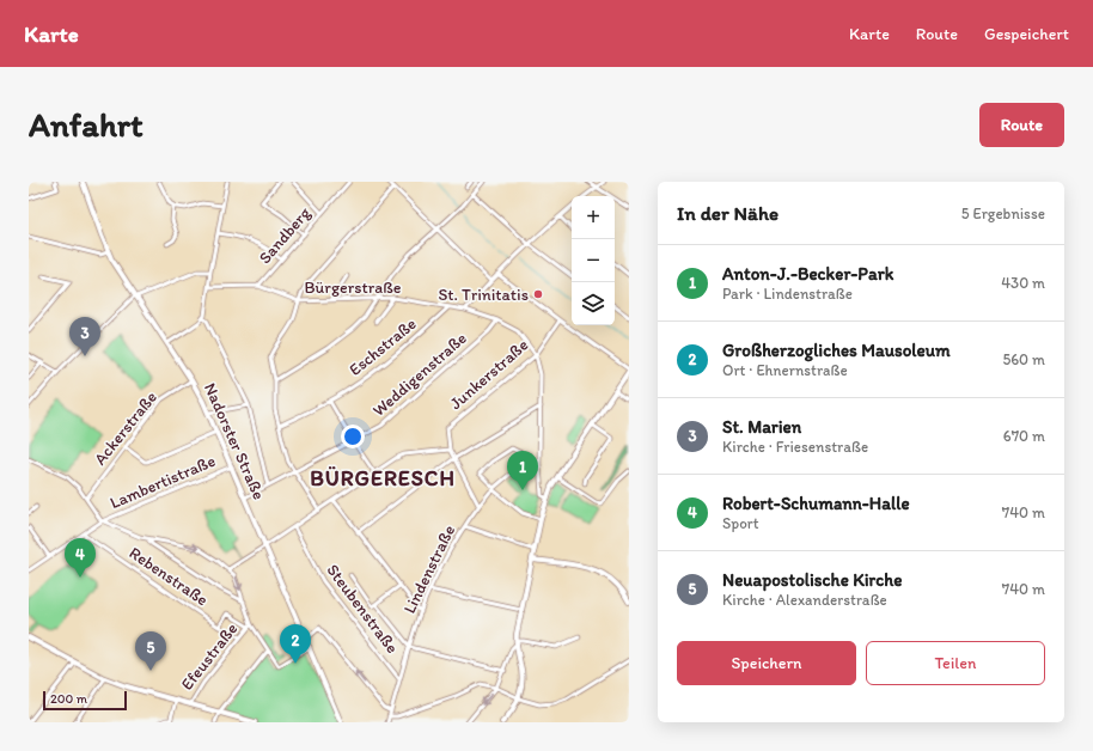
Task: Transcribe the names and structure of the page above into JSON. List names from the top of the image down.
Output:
{
  "streets": {
    "street": [
      "Sandberg",
      "Bürgerstraße",
      "Eschstraße",
      "Weddigenstraße",
      "Junkerstraße",
      "Ackerstraße",
      "Nadorster Straße",
      "Lambertistraße",
      "Lindenstraße",
      "Rebenstraße",
      "Steubenstraße",
      "Efeustraße"
    ]
  },
  "crossings": [
    ["Sandberg", "Bürgerstraße"],
    ["Bürgerstraße", "Eschstraße"],
    ["Bürgerstraße", "Weddigenstraße"],
    ["Bürgerstraße", "Junkerstraße"],
    ["Weddigenstraße", "Nadorster Straße"],
    ["Ackerstraße", "Nadorster Straße"],
    ["Nadorster Straße", "Lambertistraße"],
    ["Lambertistraße", "Rebenstraße"],
    ["Lindenstraße", "Steubenstraße"],
    ["Rebenstraße", "Efeustraße"]
  ],
  "districts": ["BÜRGERESCH"],
  "places": ["St. Trinitatis"],
  "scale_bar": "200 m",
  "page": {
    "header": "Karte",
    "nav": ["Karte", "Route", "Gespeichert"],
    "buttons": [
      "Route",
      ["Speichern", "Teilen"]
    ],
    "title": "Anfahrt",
    "heading": ["In der Nähe", "5 Ergebnisse"],
    "map_buttons": ["+", "−"],
    "list": [
      {
        "mark": "1",
        "name": "Anton-J.-Becker-Park",
        "note": "Park · Lindenstraße",
        "value": "430 m"
      },
      {
        "mark": "2",
        "name": "Großherzogliches Mausoleum",
        "note": "Ort · Ehnernstraße",
        "value": "560 m"
      },
      {
        "mark": "3",
        "name": "St. Marien",
        "note": "Kirche · Friesenstraße",
        "value": "670 m"
      },
      {
        "mark": "4",
        "name": "Robert-Schumann-Halle",
        "note": "Sport",
        "value": "740 m"
      },
      {
        "mark": "5",
        "name": "Neuapostolische Kirche",
        "note": "Kirche · Alexanderstraße",
        "value": "740 m"
      }
    ],
    "pins": [
      "3",
      "1",
      "4",
      "2",
      "5"
    ],
    "scale": "200 m"
  }
}
